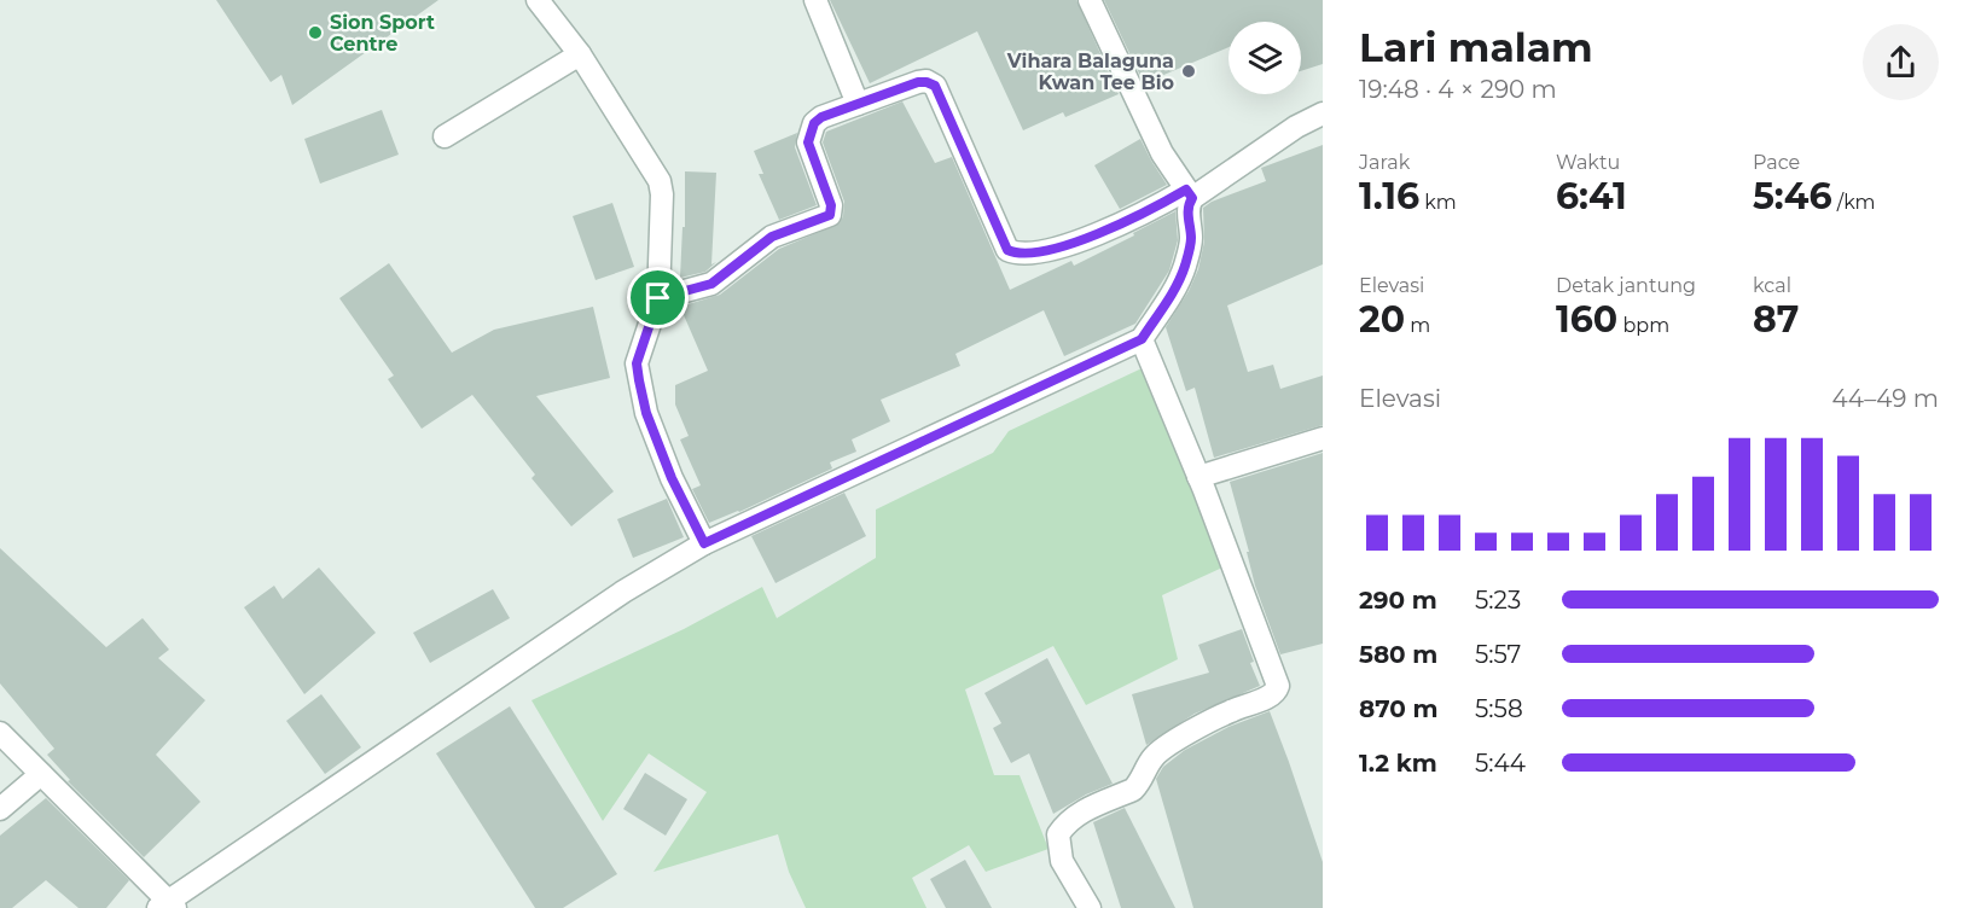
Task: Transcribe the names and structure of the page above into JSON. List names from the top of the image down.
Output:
{
  "places": ["Sion Sport Centre", "Vihara Balaguna Kwan Tee Bio"],
  "page": {
    "heading": ["Lari malam", "19:48 · 4 × 290 m"],
    "stats": [
      ["Jarak", "1.16 km"],
      ["Waktu", "6:41"],
      ["Pace", "5:46 /km"],
      ["Elevasi", "20 m"],
      ["Detak jantung", "160 bpm"],
      ["kcal", "87"]
    ],
    "chart": ["Elevasi", "44–49 m"],
    "list": [
      {
        "name": "290 m",
        "note": "5:23"
      },
      {
        "name": "580 m",
        "note": "5:57"
      },
      {
        "name": "870 m",
        "note": "5:58"
      },
      {
        "name": "1.2 km",
        "note": "5:44"
      }
    ]
  }
}
